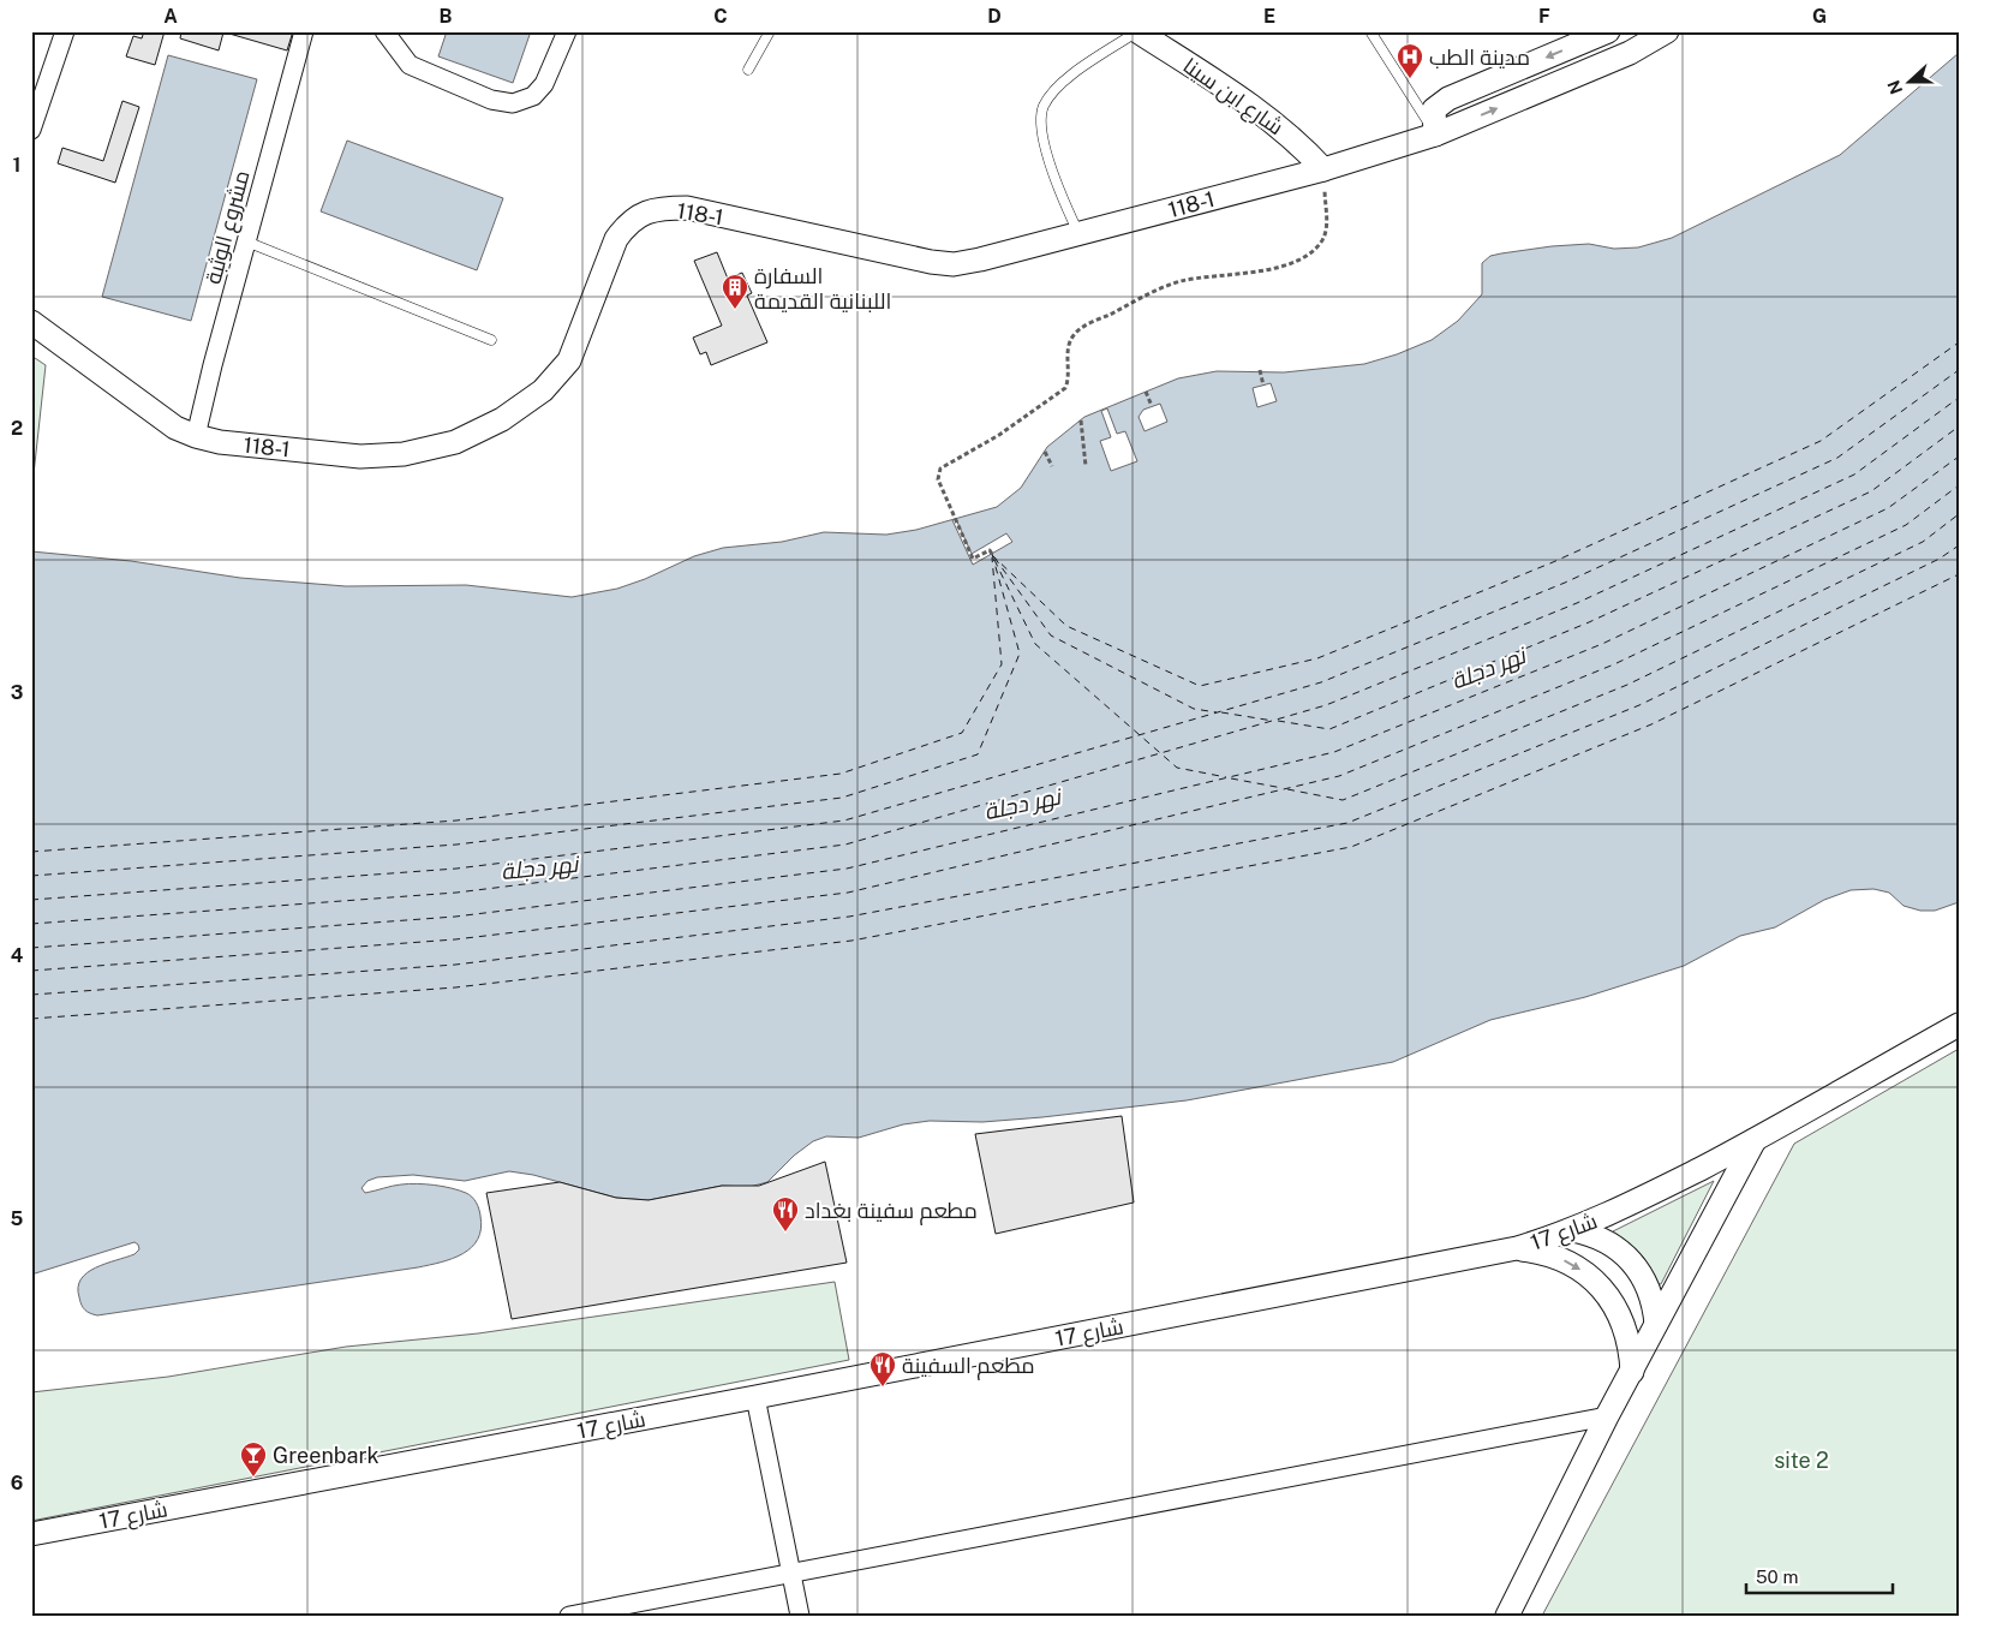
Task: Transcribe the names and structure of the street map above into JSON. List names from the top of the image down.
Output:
{
  "streets": {
    "street": [
      "شارع ابن سينا",
      "118-1",
      "مشروع الوثبة",
      "شارع 17"
    ]
  },
  "crossings": [
    ["شارع ابن سينا", "118-1"],
    ["118-1", "مشروع الوثبة"]
  ],
  "water": ["نهر دجلة"],
  "parks": ["site 2"],
  "places": {
    "hospital": ["مدينة الطب"],
    "building": ["السفارة اللبنانية القديمة"],
    "restaurant": ["مطعم سفينة بغداد", "مطعم السفينة"],
    "bar": ["Greenbark"]
  },
  "scale_bar": "50 m",
  "north": "left",
  "grid": {
    "columns": [
      "A",
      "B",
      "C",
      "D",
      "E",
      "F",
      "G"
    ],
    "rows": [
      "1",
      "2",
      "3",
      "4",
      "5",
      "6"
    ]
  }
}
